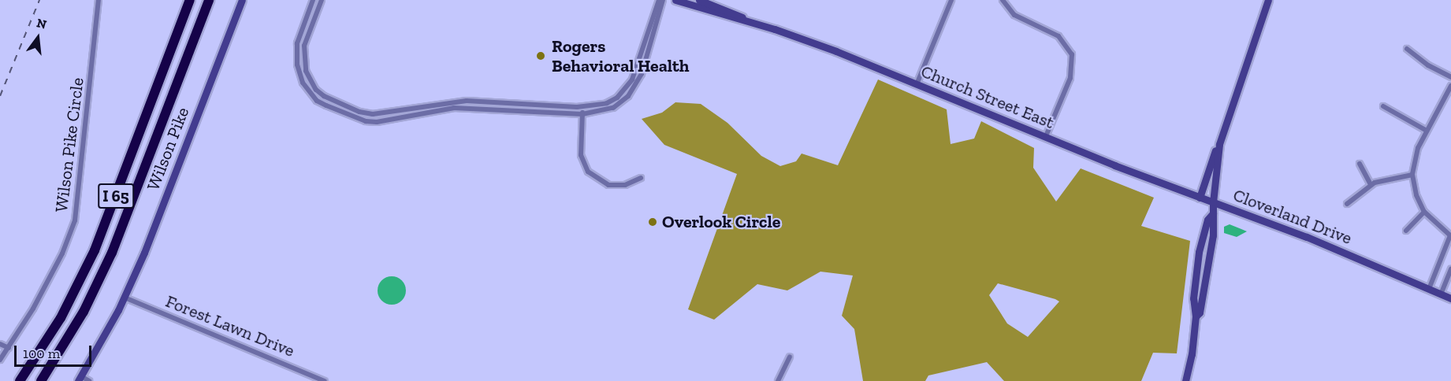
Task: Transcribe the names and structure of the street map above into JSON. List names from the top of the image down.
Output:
{
  "streets": {
    "highway": ["I 65"],
    "main road": ["Church Street East", "Wilson Pike", "Cloverland Drive"],
    "street": ["Wilson Pike Circle", "Forest Lawn Drive"]
  },
  "crossings": [
    ["Church Street East", "Cloverland Drive"],
    ["Wilson Pike", "Forest Lawn Drive"]
  ],
  "places": ["Rogers Behavioral Health", "Overlook Circle"],
  "scale_bar": "100 m",
  "north": "top"
}
